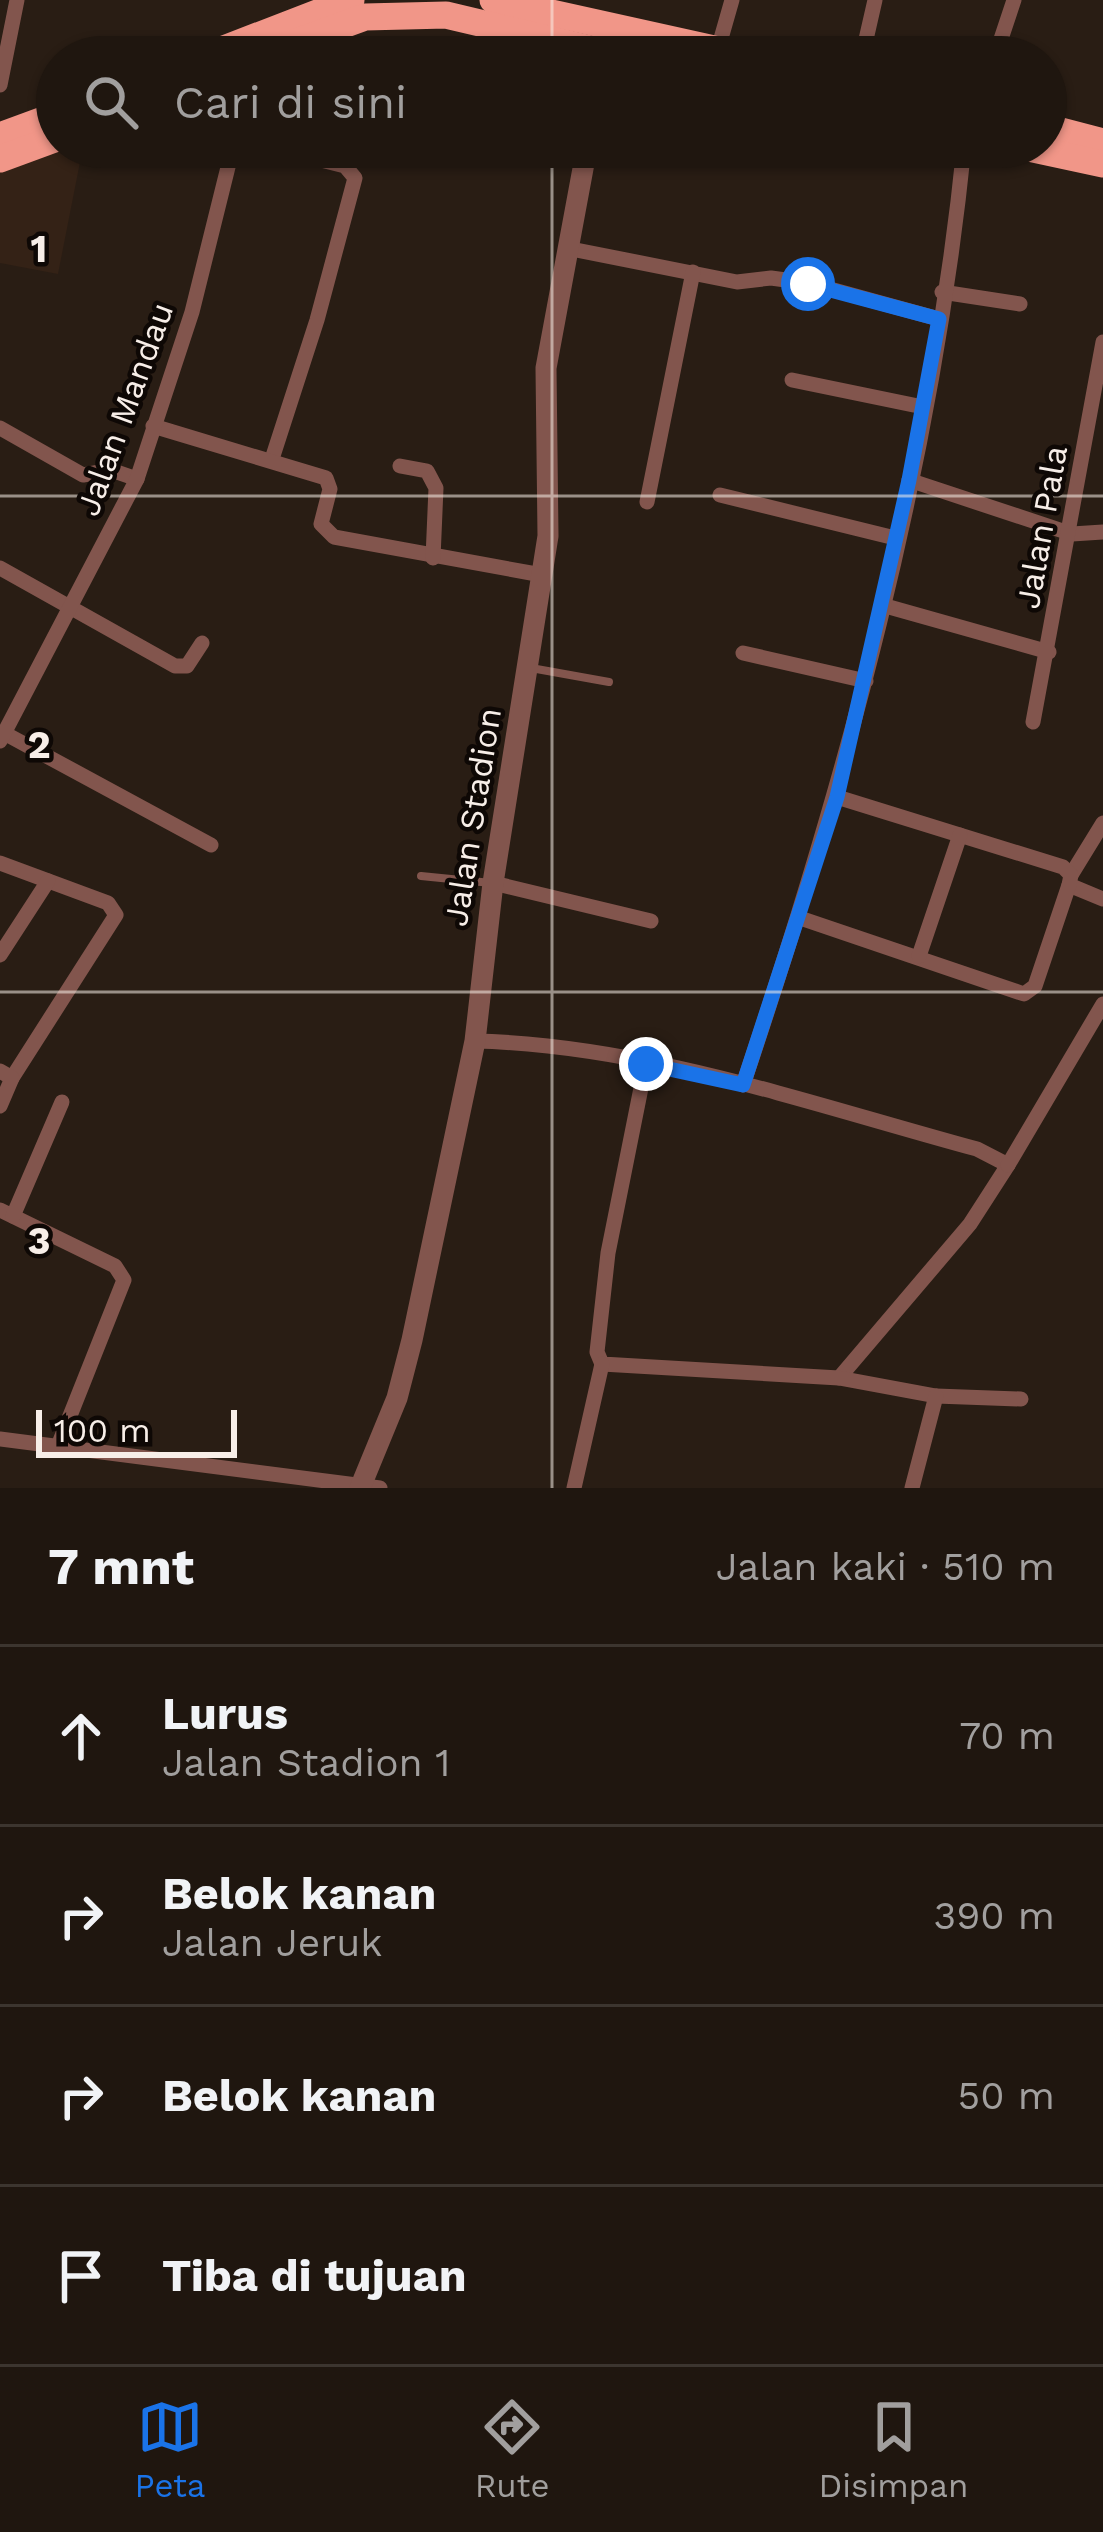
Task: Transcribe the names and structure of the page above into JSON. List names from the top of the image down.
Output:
{
  "streets": {
    "street": ["Jalan Mandau", "Jalan Pala", "Jalan Stadion"]
  },
  "scale_bar": "100 m",
  "page": {
    "search": "Cari di sini",
    "scale": "100 m",
    "heading": ["7 mnt", "Jalan kaki · 510 m"],
    "list": [
      ["Lurus", "Jalan Stadion 1", "70 m"],
      ["Belok kanan", "Jalan Jeruk", "390 m"],
      ["Belok kanan", "50 m"],
      "Tiba di tujuan"
    ],
    "nav": ["Peta", "Rute", "Disimpan"]
  },
  "grid": {
    "rows": ["1", "2", "3"]
  }
}
